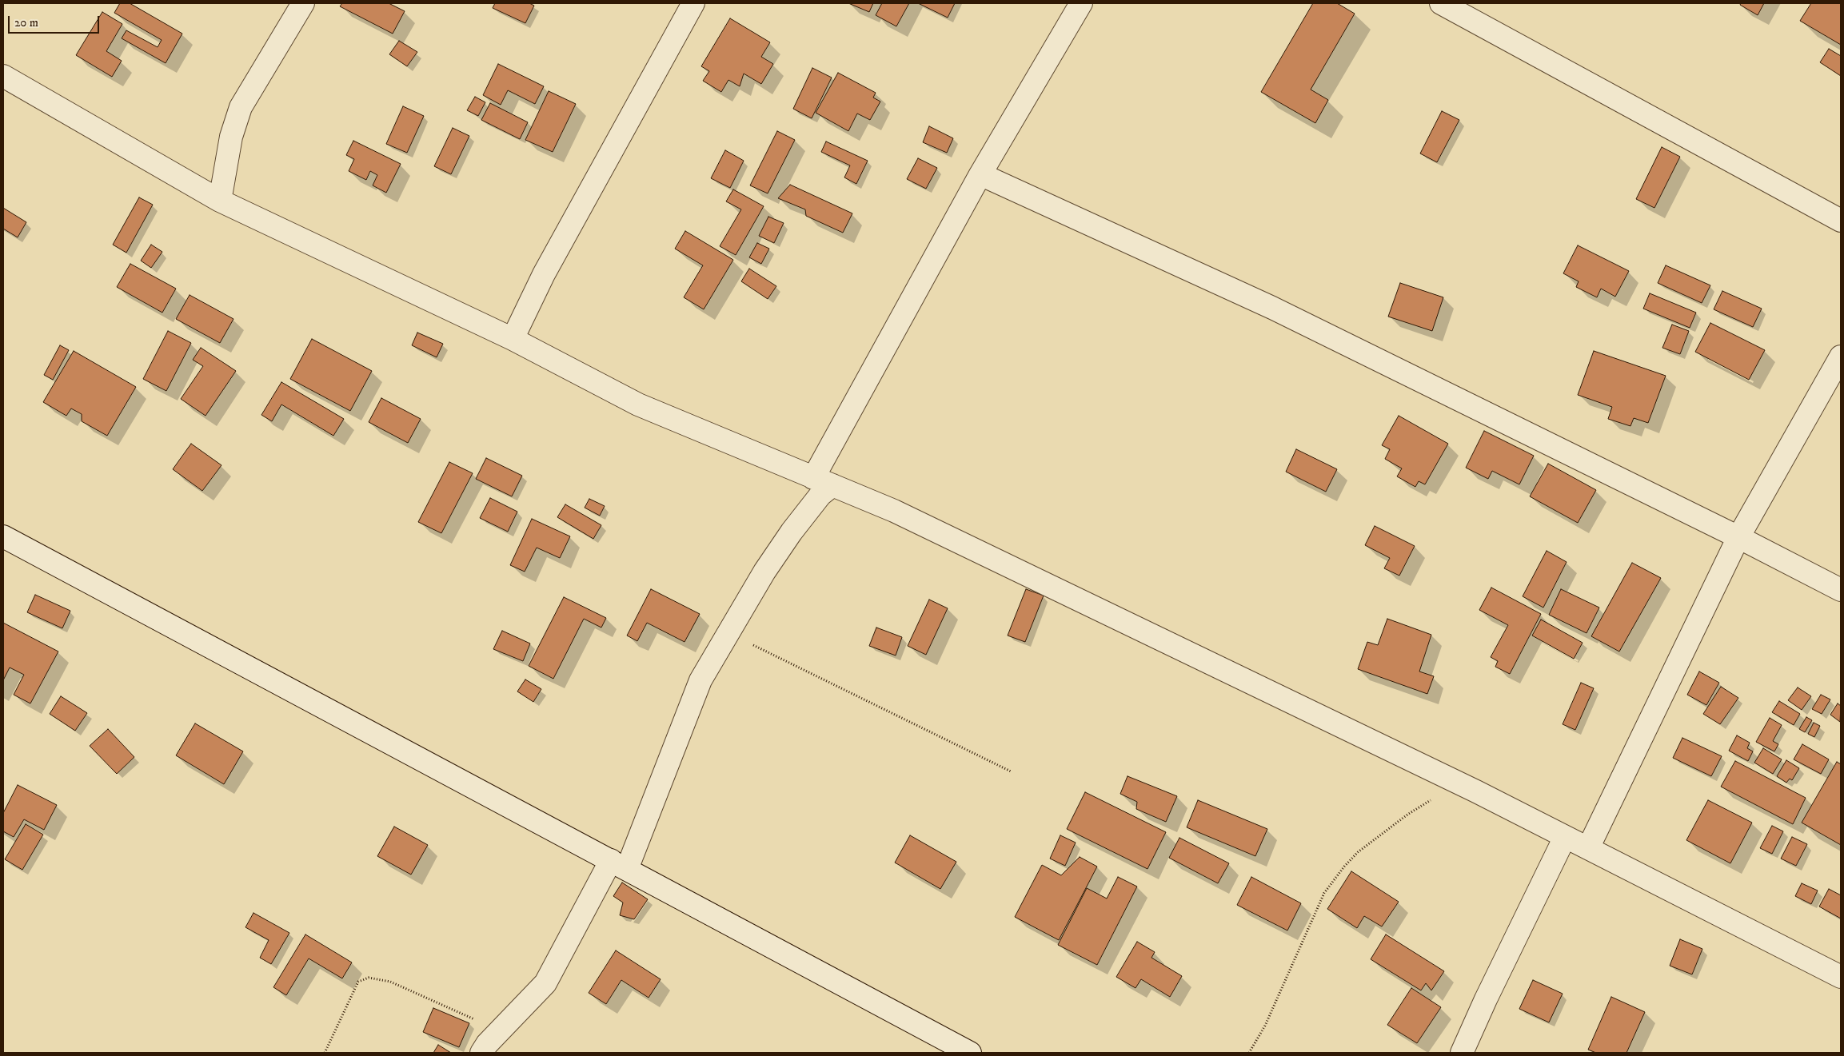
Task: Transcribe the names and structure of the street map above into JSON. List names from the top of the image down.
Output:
{
  "scale_bar": "20 m"
}
